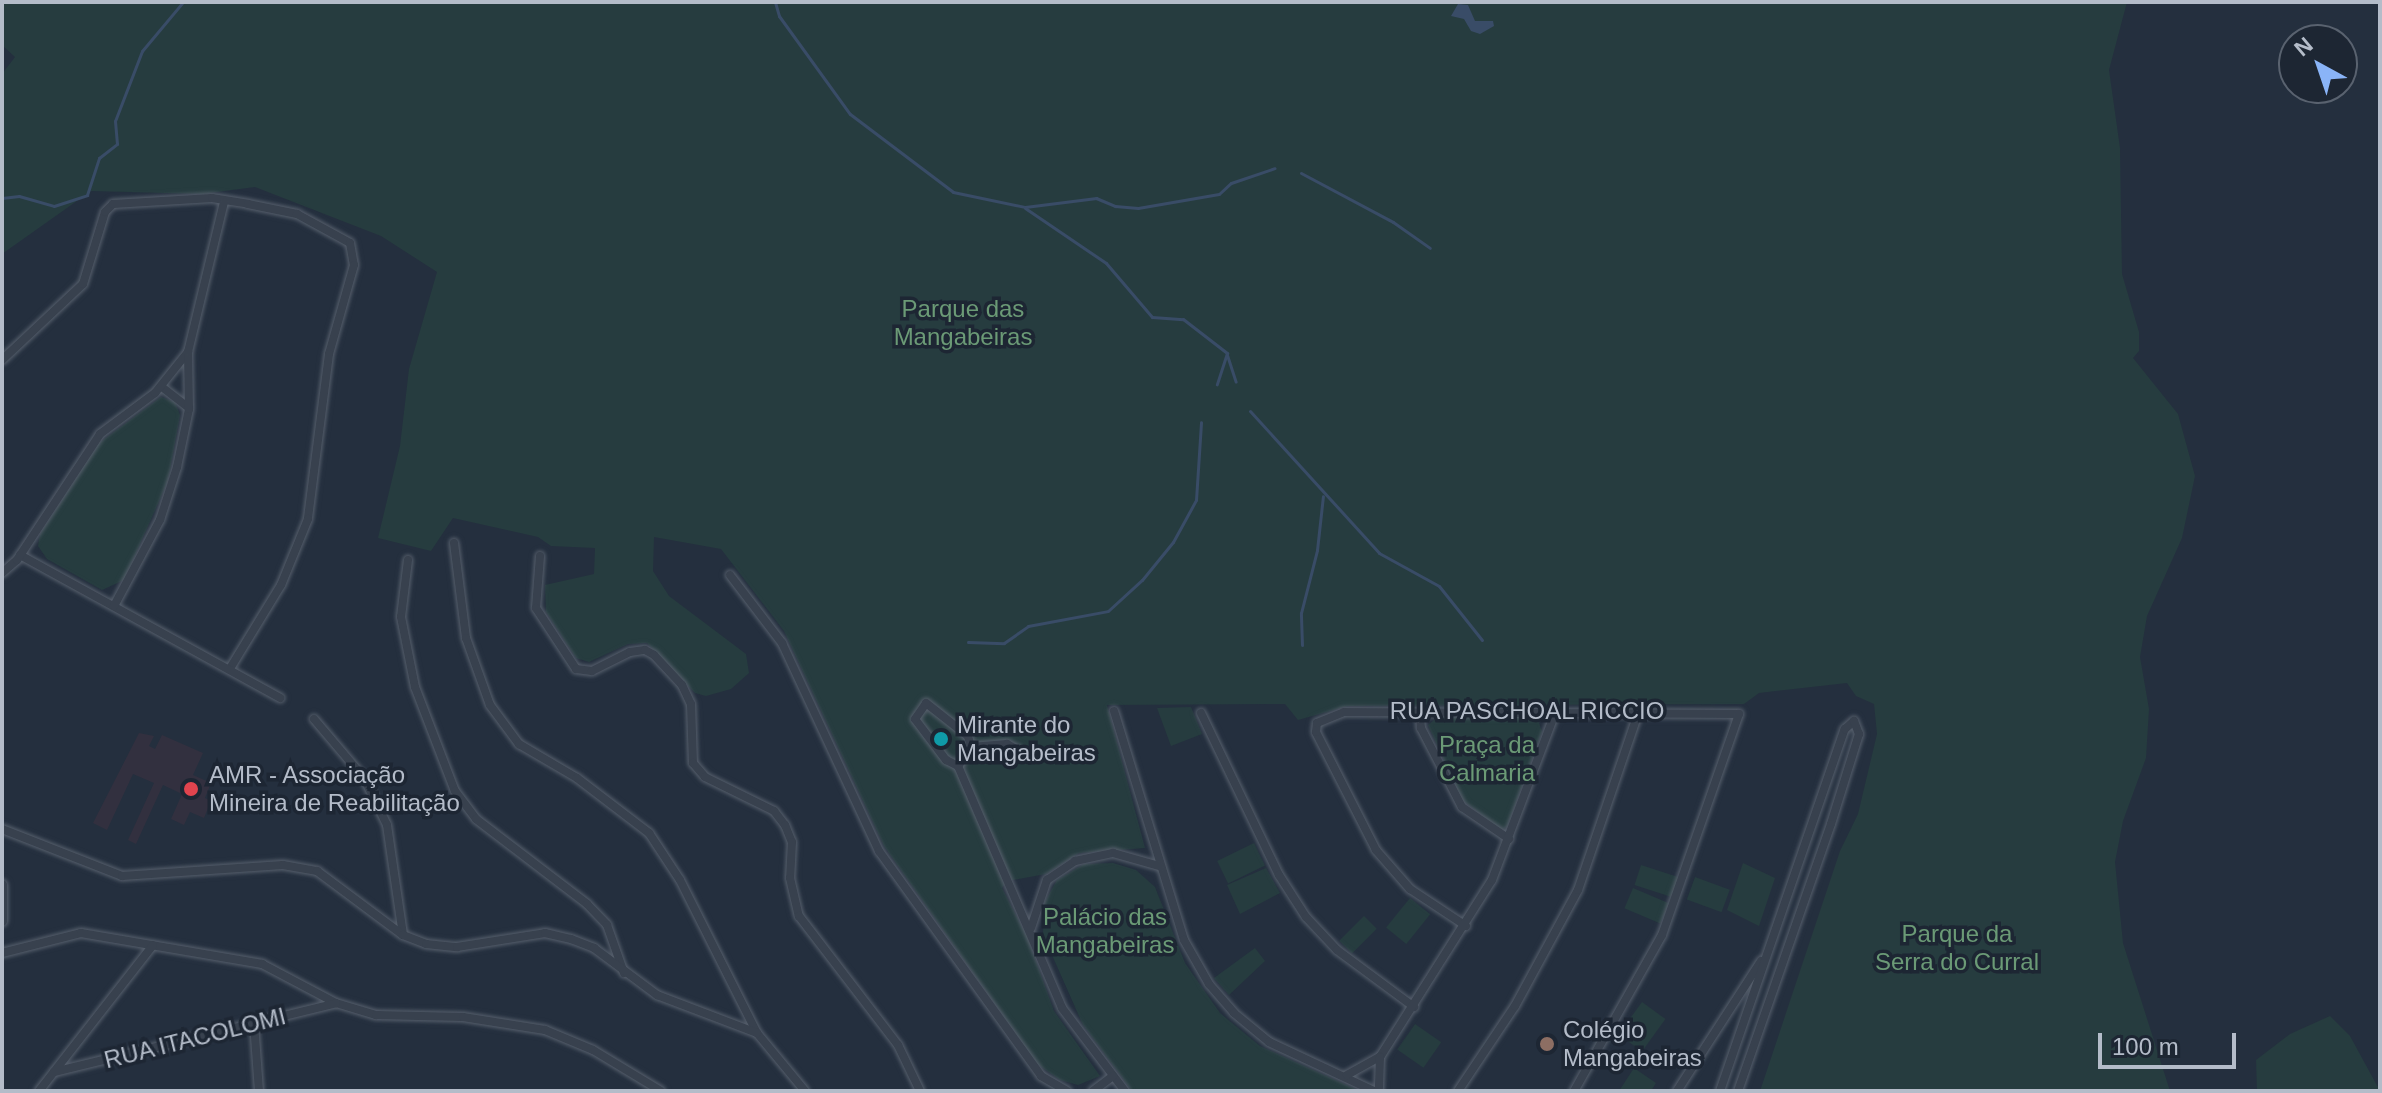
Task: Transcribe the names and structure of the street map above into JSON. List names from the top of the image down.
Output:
{
  "streets": {
    "street": ["RUA PASCHOAL RICCIO", "RUA ITACOLOMI"]
  },
  "parks": [
    "Parque das Mangabeiras",
    "Praça da Calmaria",
    "Palácio das Mangabeiras",
    "Parque da Serra do Curral"
  ],
  "places": ["Mirante do Mangabeiras", "AMR - Associação Mineira de Reabilitação", "Colégio Mangabeiras"],
  "scale_bar": "100 m",
  "north": "top left"
}
